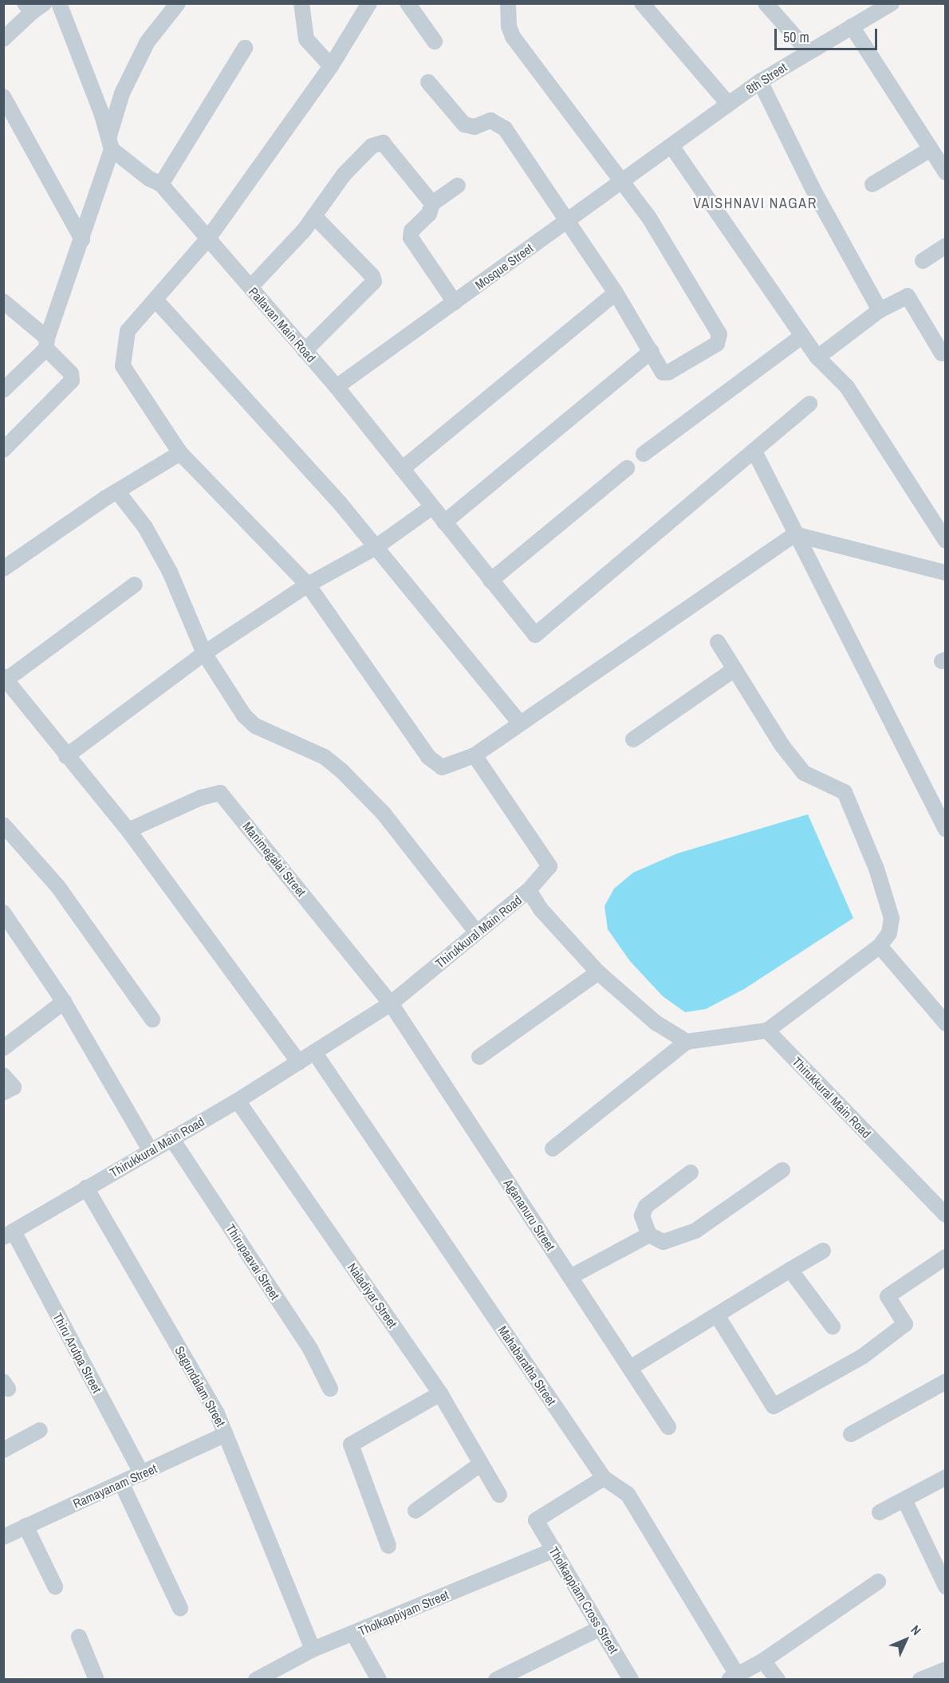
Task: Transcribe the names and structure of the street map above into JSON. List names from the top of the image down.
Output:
{
  "streets": {
    "street": [
      "8th Street",
      "Mosque Street",
      "Pallavan Main Road",
      "Manimegalai Street",
      "Thirukkural Main Road",
      "Agananuru Street",
      "Thirupaavai Street",
      "Naladiyar Street",
      "Thiru Arutpa Street",
      "Mahabaratha Street",
      "Sagundalam Street",
      "Ramayanam Street",
      "Tholkappiam Cross Street",
      "Tholkappiyam Street"
    ]
  },
  "crossings": [
    ["8th Street", "Mosque Street"],
    ["Mosque Street", "Pallavan Main Road"],
    ["Manimegalai Street", "Thirukkural Main Road"],
    ["Manimegalai Street", "Agananuru Street"],
    ["Thirukkural Main Road", "Agananuru Street"],
    ["Thirukkural Main Road", "Thirupaavai Street"],
    ["Thirukkural Main Road", "Naladiyar Street"],
    ["Thirukkural Main Road", "Thiru Arutpa Street"],
    ["Thirukkural Main Road", "Mahabaratha Street"],
    ["Thirukkural Main Road", "Sagundalam Street"],
    ["Thiru Arutpa Street", "Ramayanam Street"],
    ["Mahabaratha Street", "Tholkappiam Cross Street"],
    ["Sagundalam Street", "Ramayanam Street"],
    ["Sagundalam Street", "Tholkappiyam Street"],
    ["Tholkappiam Cross Street", "Tholkappiyam Street"]
  ],
  "districts": ["VAISHNAVI NAGAR"],
  "scale_bar": "50 m",
  "north": "top right"
}
